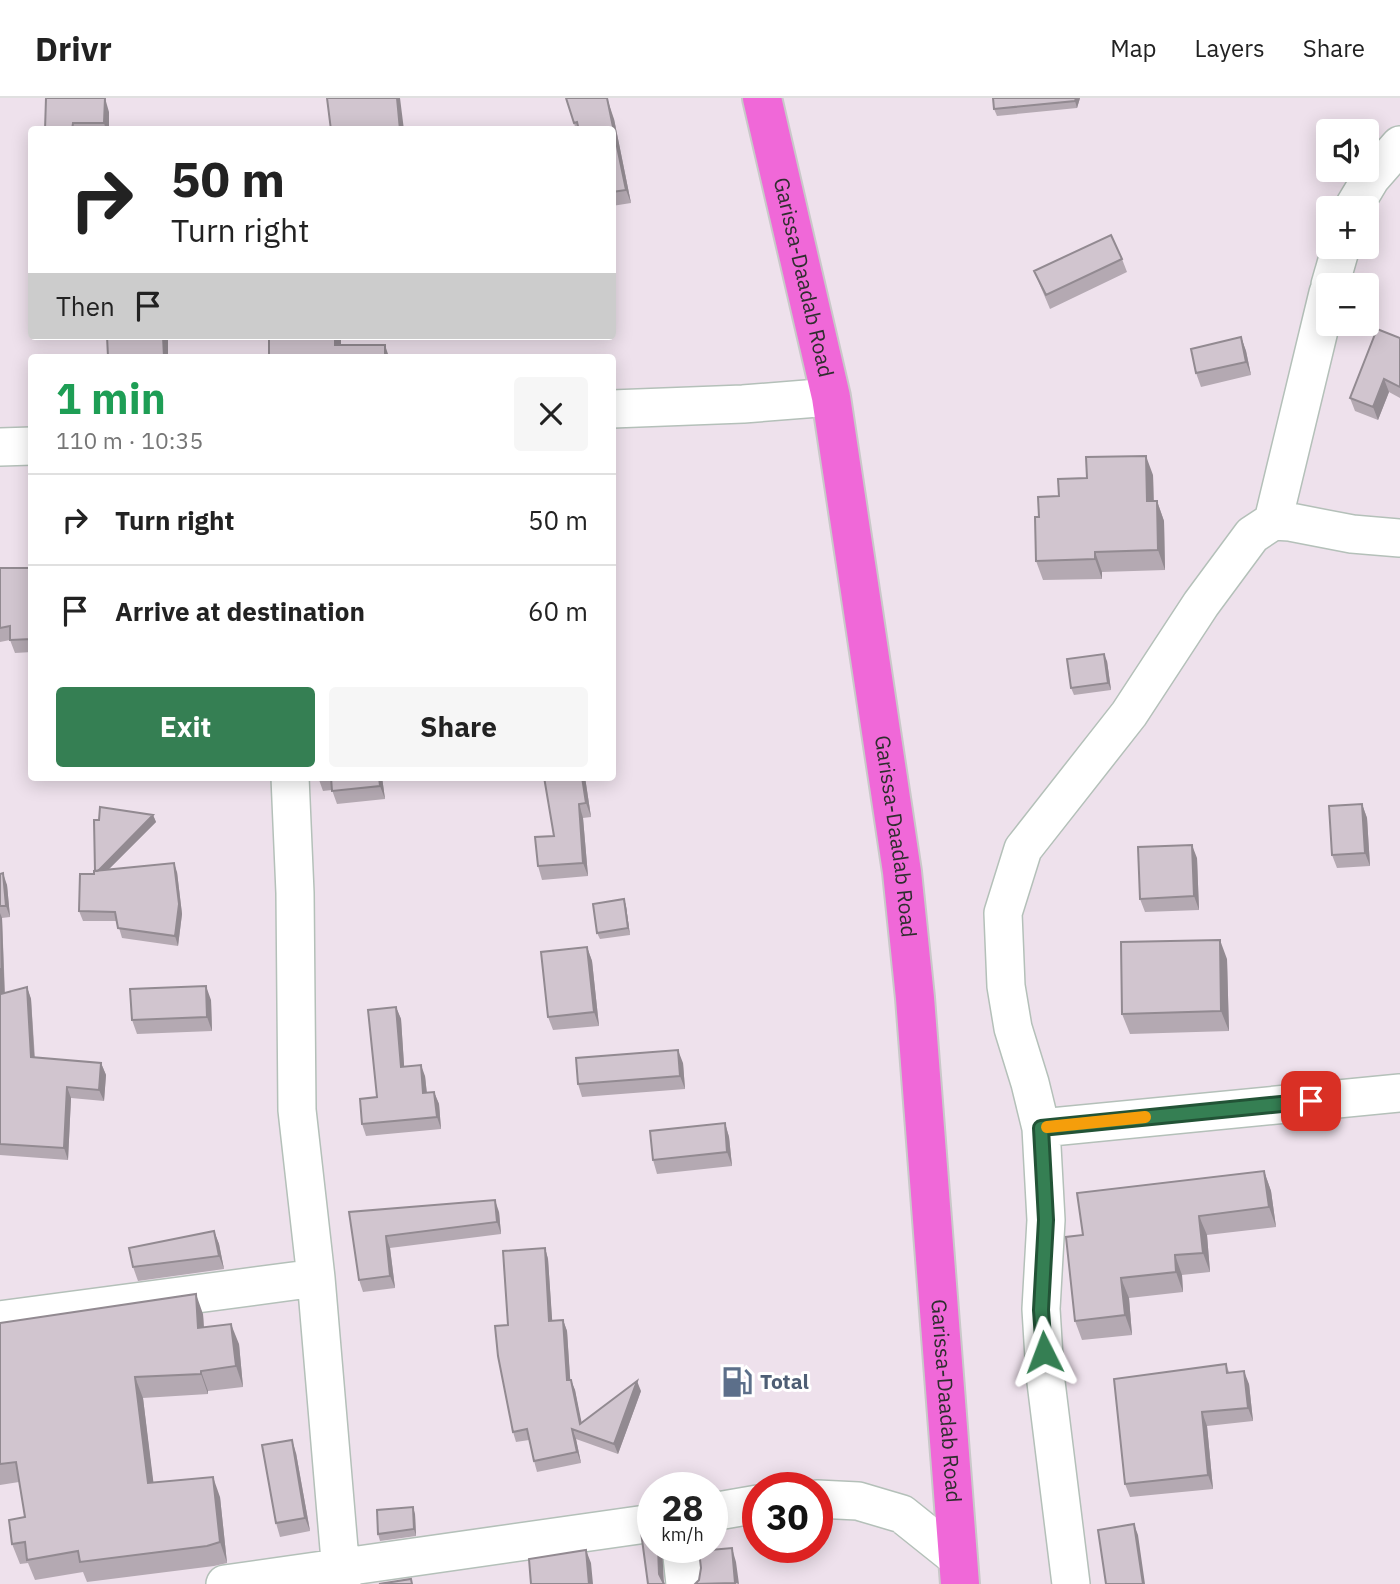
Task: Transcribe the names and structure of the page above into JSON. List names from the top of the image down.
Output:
{
  "streets": {
    "highway": ["Garissa-Daadab Road"]
  },
  "places": {
    "fuel station": ["Total"]
  },
  "page": {
    "header": "Drivr",
    "nav": ["Map", "Layers", "Share"],
    "map_buttons": ["+", "−"],
    "turn": ["50 m", "Turn right"],
    "then": "Then",
    "heading": ["1 min", "110 m · 10:35"],
    "list": [
      {
        "name": "Turn right",
        "value": "50 m"
      },
      {
        "name": "Arrive at destination",
        "value": "60 m"
      }
    ],
    "buttons": ["Exit", "Share"],
    "speed": "28 km/h",
    "limit": "30"
  }
}
